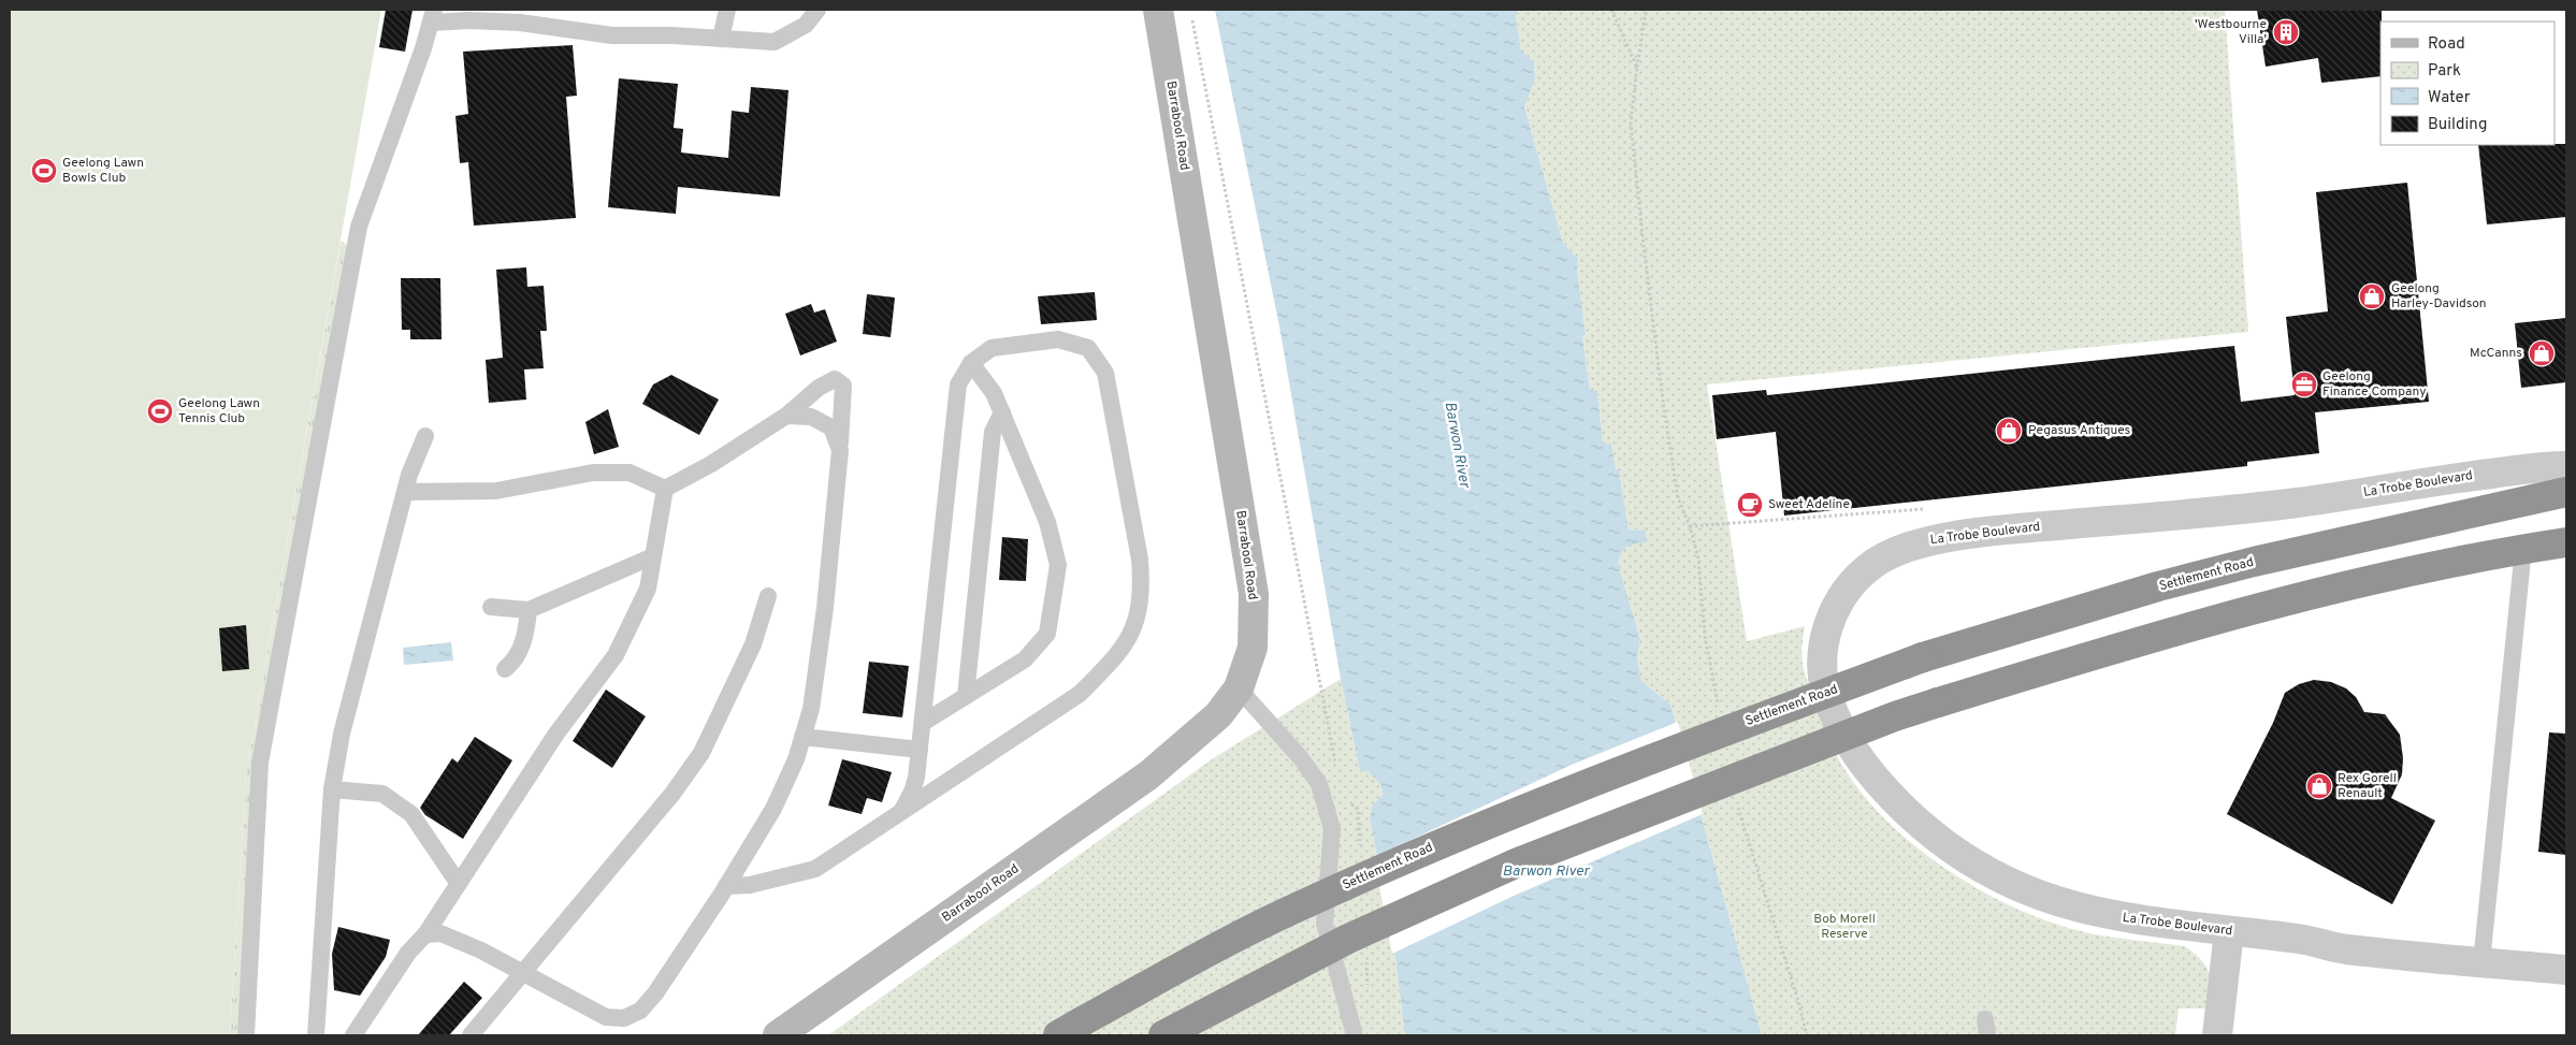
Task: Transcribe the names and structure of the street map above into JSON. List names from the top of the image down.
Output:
{
  "streets": {
    "highway": ["Settlement Road"],
    "street": ["Barrabool Road", "La Trobe Boulevard"]
  },
  "water": ["Barwon River"],
  "parks": ["Bob Morell Reserve"],
  "places": {
    "building": ["'Westbourne Villa'"],
    "sports": ["Geelong Lawn Bowls Club", "Geelong Lawn Tennis Club"],
    "shop": [
      "Geelong Harley-Davidson",
      "McCanns",
      "Pegasus Antiques",
      "Rex Gorell Renault"
    ],
    "office": ["Geelong Finance Company"],
    "cafe": ["Sweet Adeline"]
  },
  "legend": [
    "Road",
    "Park",
    "Water",
    "Building"
  ]
}
